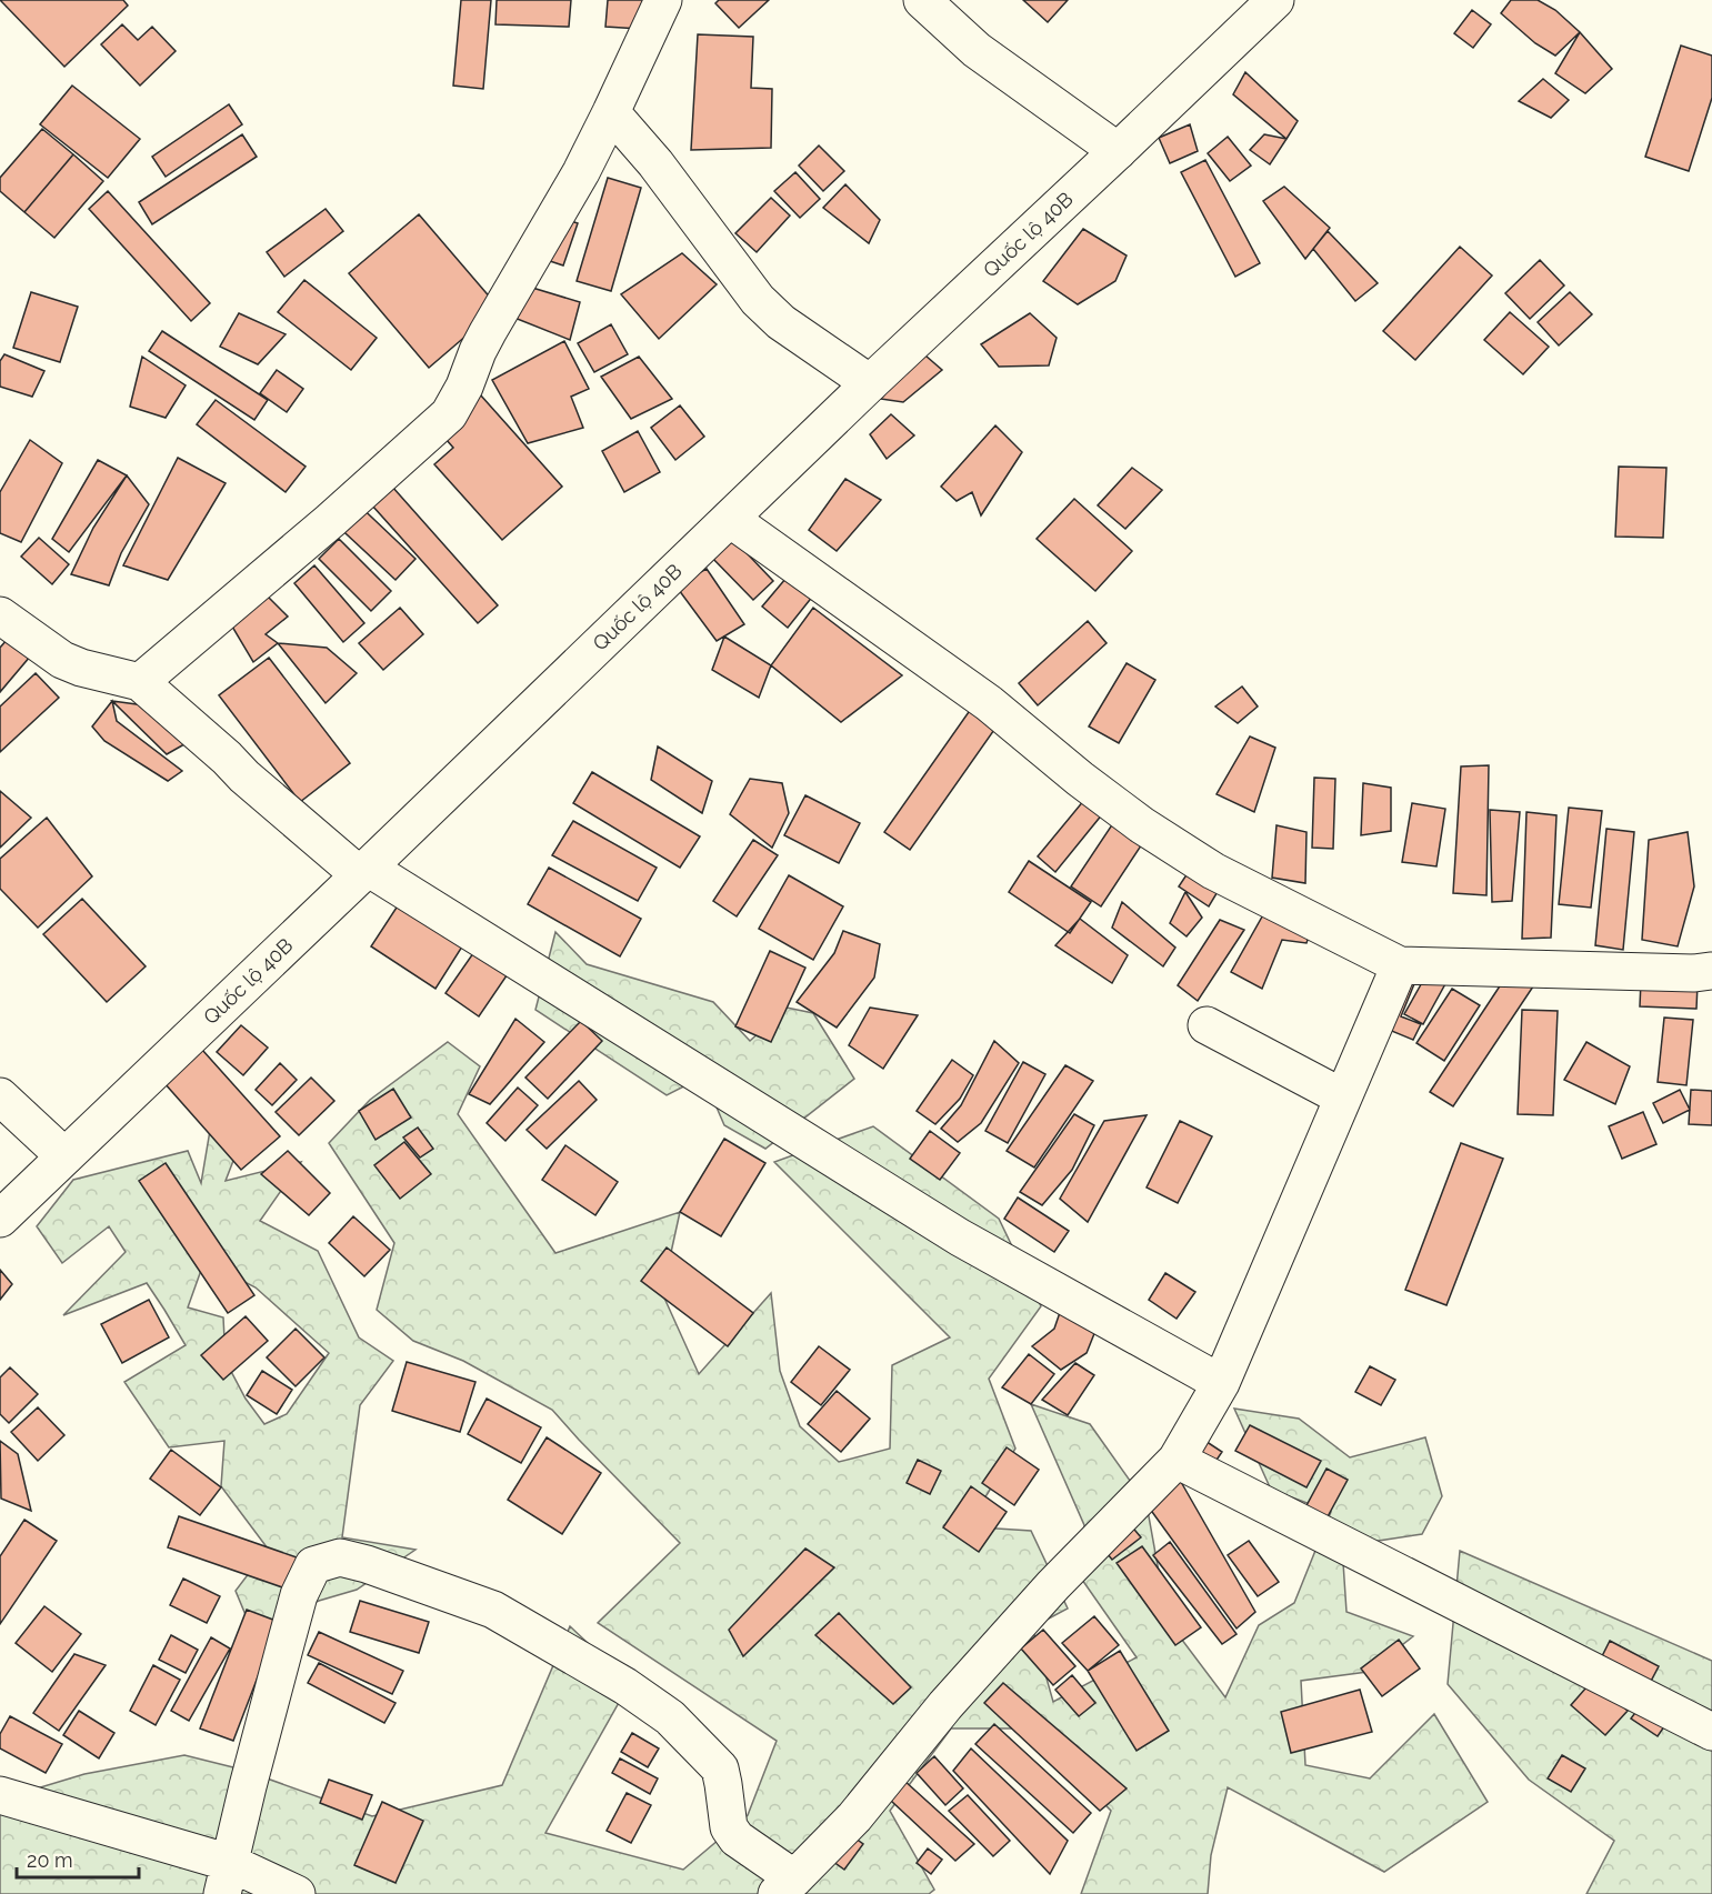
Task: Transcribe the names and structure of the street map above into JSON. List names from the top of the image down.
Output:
{
  "streets": {
    "main road": ["Quốc lộ 40B"]
  },
  "scale_bar": "20 m"
}
